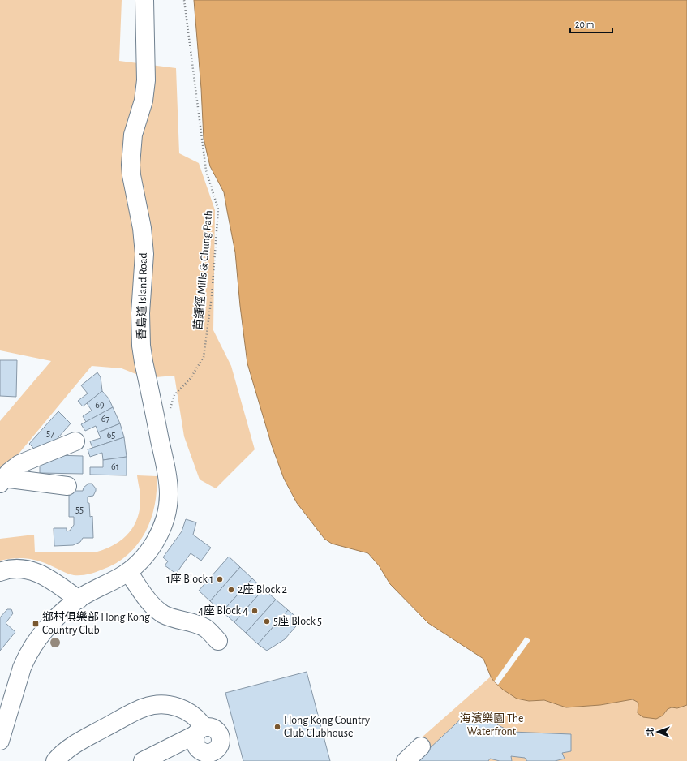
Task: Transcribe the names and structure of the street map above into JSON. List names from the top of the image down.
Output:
{
  "streets": {
    "main road": ["香島道 Island Road"],
    "path": ["苗鍾徑 Mills & Chung Path"]
  },
  "parks": ["海濱樂園 The Waterfront"],
  "places": {
    "other": [
      "1座 Block 1",
      "2座 Block 2",
      "4座 Block 4",
      "5座 Block 5",
      "Hong Kong Country Club Clubhouse"
    ],
    "transit": ["鄉村俱樂部 Hong Kong Country Club"]
  },
  "house_numbers": [
    "69",
    "67",
    "57",
    "65",
    "61",
    "55"
  ],
  "scale_bar": "20 m",
  "north": "left"
}
